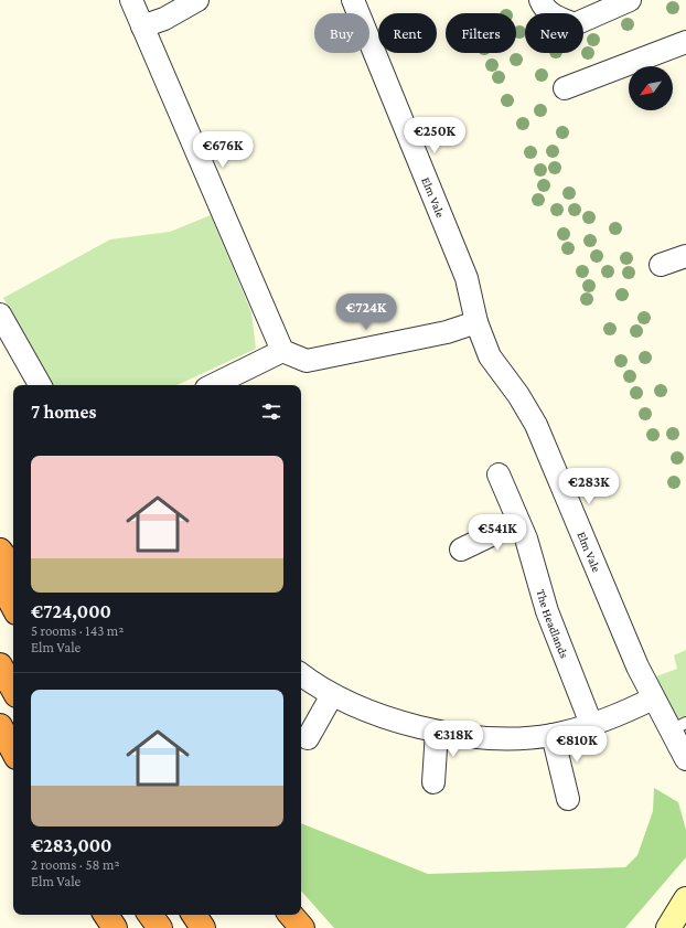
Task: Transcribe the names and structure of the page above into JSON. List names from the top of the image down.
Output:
{
  "streets": {
    "street": ["Elm Vale", "The Headlands"]
  },
  "north": "bottom left",
  "page": {
    "chip": [
      "Buy",
      "Rent",
      "Filters",
      "New"
    ],
    "price": [
      "€250K",
      "€676K",
      "€724K",
      "€283K",
      "€541K",
      "€318K",
      "€810K"
    ],
    "heading": "7 homes",
    "list": [
      {
        "name": "€724,000",
        "note": "5 rooms · 143 m² · Elm Vale"
      },
      {
        "name": "€283,000",
        "note": "2 rooms · 58 m² · Elm Vale"
      }
    ]
  }
}
